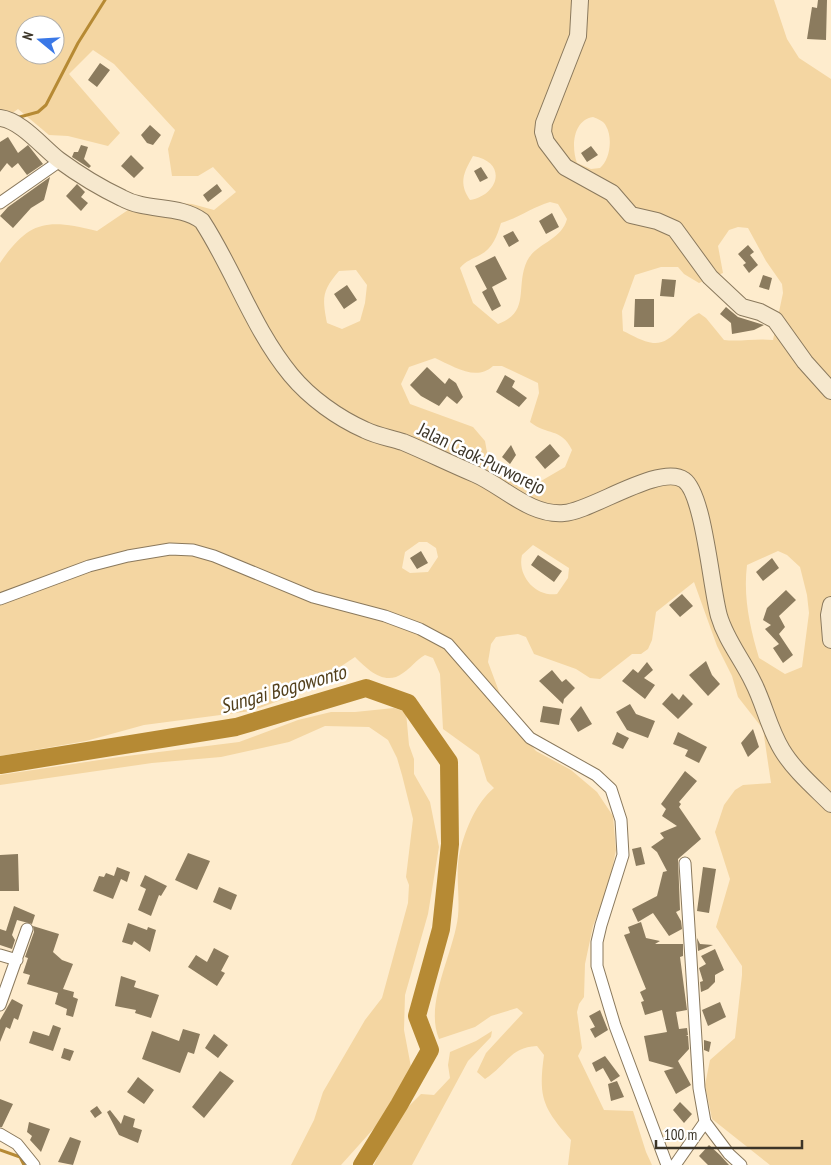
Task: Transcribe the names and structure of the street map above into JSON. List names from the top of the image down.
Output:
{
  "streets": {
    "street": ["Jalan Caok-Purworejo"]
  },
  "water": ["Sungai Bogowonto"],
  "scale_bar": "100 m",
  "north": "left"
}
